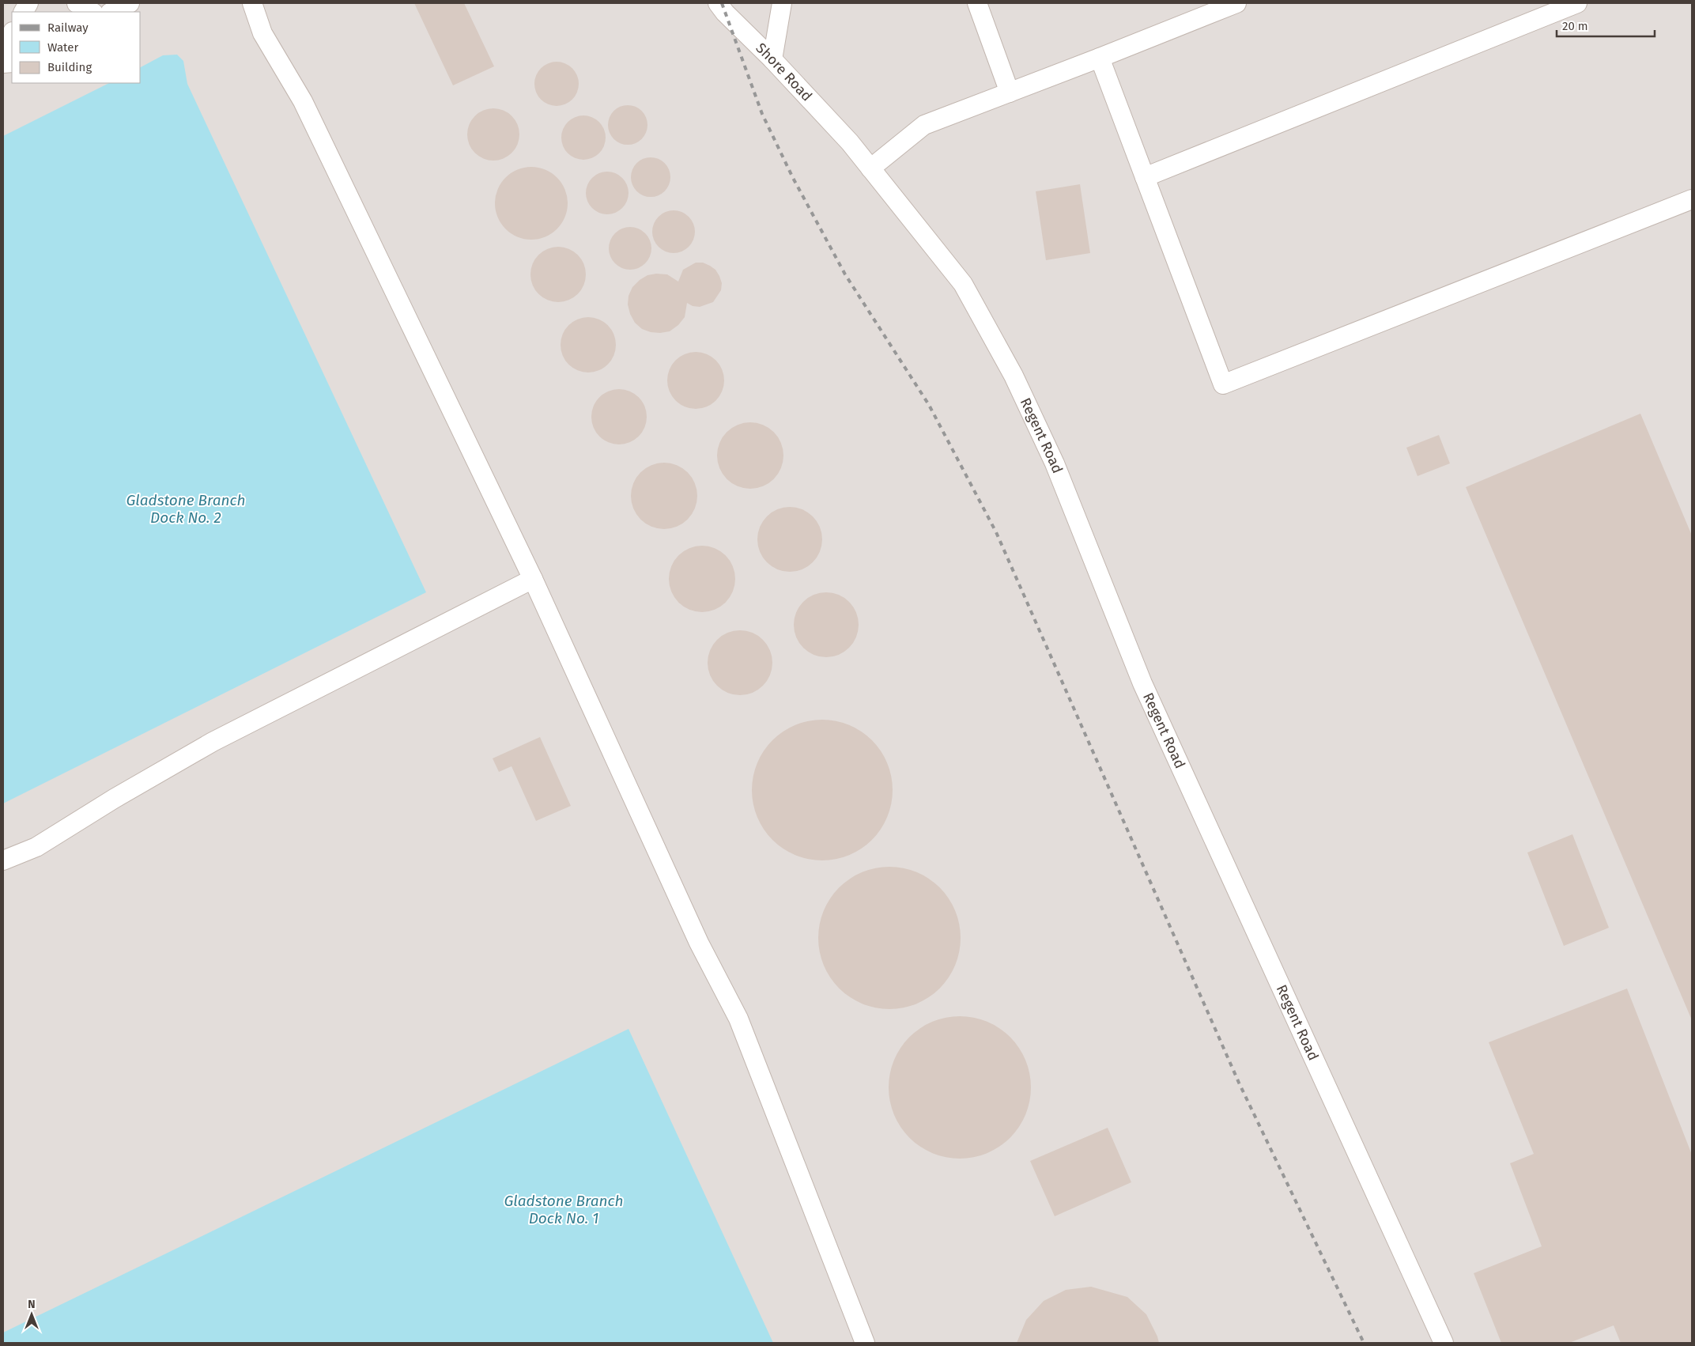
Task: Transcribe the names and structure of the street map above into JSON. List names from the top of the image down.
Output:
{
  "streets": {
    "lane": ["Shore Road", "Regent Road"]
  },
  "crossings": [
    ["Shore Road", "Regent Road"]
  ],
  "water": ["Gladstone Branch Dock No. 2", "Gladstone Branch Dock No. 1"],
  "legend": ["Railway", "Water", "Building"],
  "scale_bar": "20 m",
  "north": "top"
}
